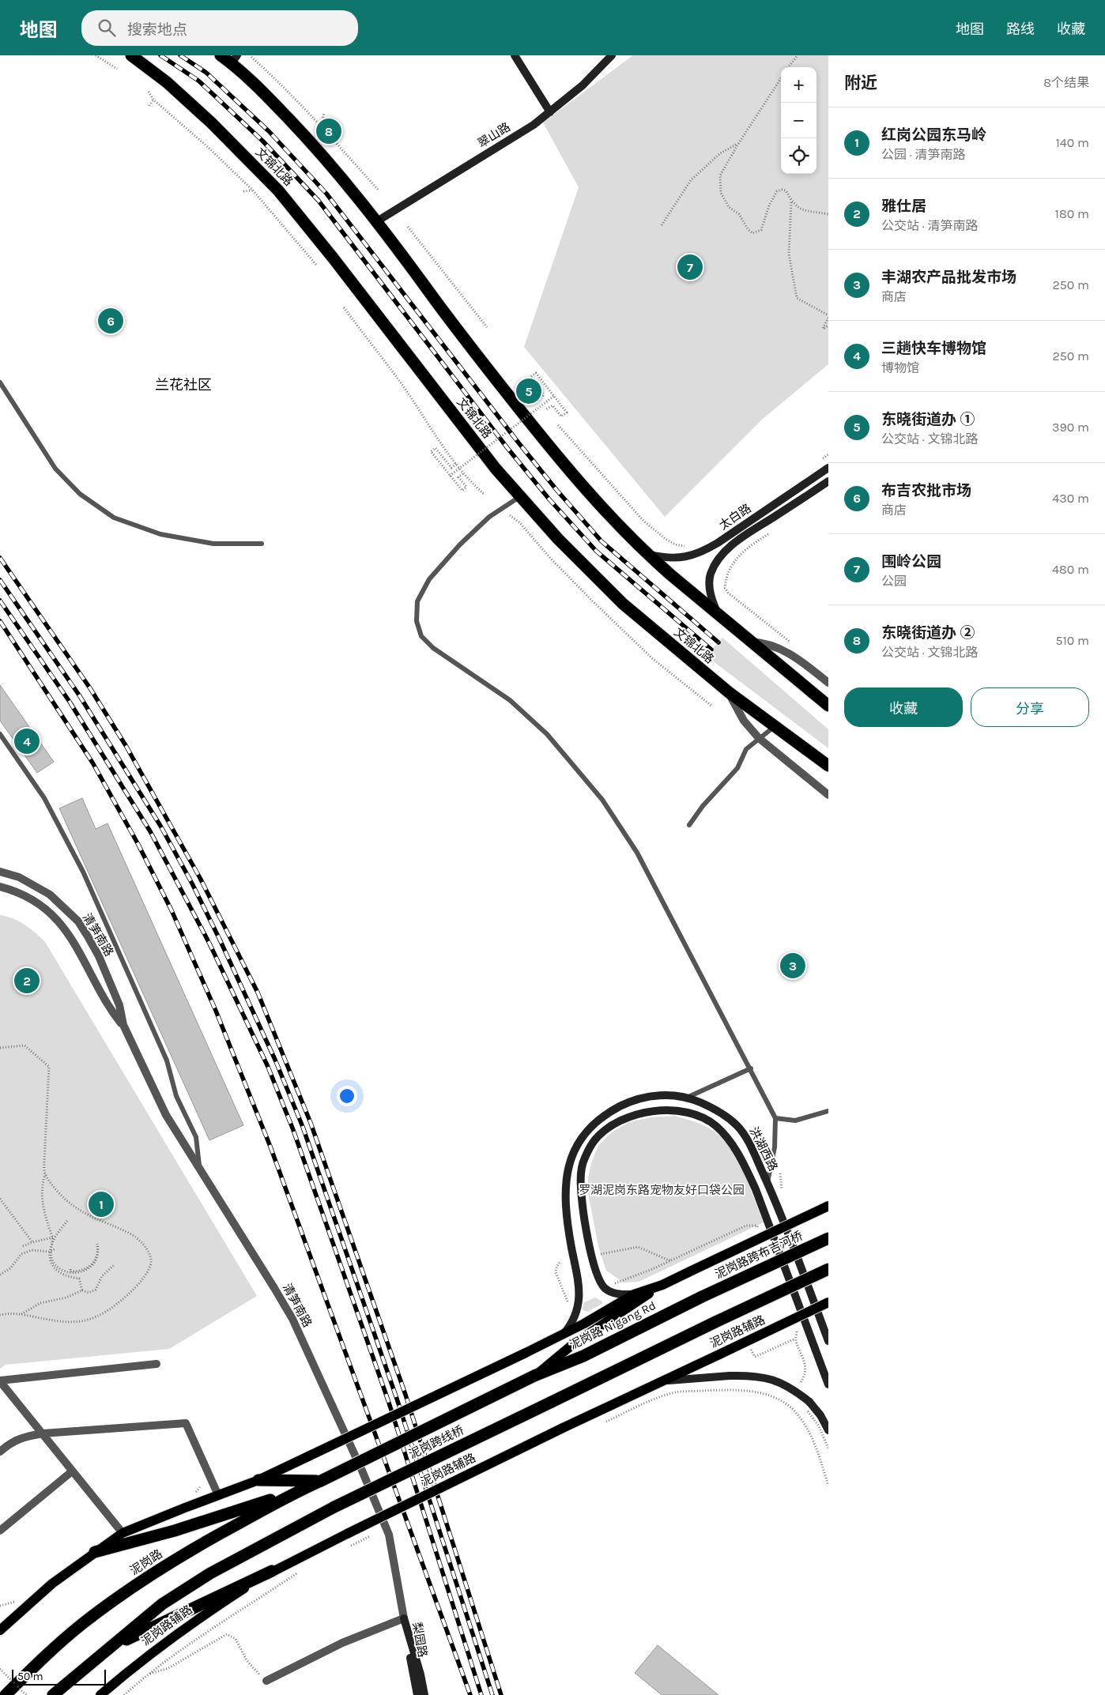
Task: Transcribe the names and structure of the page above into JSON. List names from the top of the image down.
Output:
{
  "streets": {
    "highway": [
      "文锦北路",
      "泥岗路跨布吉河桥",
      "泥岗路 Nigang Rd",
      "泥岗跨线桥",
      "泥岗路"
    ],
    "main road": [
      "翠山路",
      "太白路",
      "洪湖西路",
      "泥岗路辅路",
      "梨园路"
    ],
    "street": ["清笋南路"]
  },
  "crossings": [
    ["清笋南路", "梨园路"],
    ["泥岗路跨布吉河桥", "泥岗路 Nigang Rd"],
    ["泥岗路 Nigang Rd", "泥岗跨线桥"],
    ["泥岗跨线桥", "泥岗路"]
  ],
  "districts": ["兰花社区"],
  "parks": ["罗湖泥岗东路宠物友好口袋公园"],
  "scale_bar": "50 m",
  "page": {
    "header": "地图",
    "search": "搜索地点",
    "nav": ["地图", "路线", "收藏"],
    "heading": ["附近", "8个结果"],
    "map_buttons": ["+", "−"],
    "list": [
      {
        "mark": "1",
        "name": "红岗公园东马岭",
        "note": "公园 · 清笋南路",
        "value": "140 m"
      },
      {
        "mark": "2",
        "name": "雅仕居",
        "note": "公交站 · 清笋南路",
        "value": "180 m"
      },
      {
        "mark": "3",
        "name": "丰湖农产品批发市场",
        "note": "商店",
        "value": "250 m"
      },
      {
        "mark": "4",
        "name": "三趟快车博物馆",
        "note": "博物馆",
        "value": "250 m"
      },
      {
        "mark": "5",
        "name": "东晓街道办 ①",
        "note": "公交站 · 文锦北路",
        "value": "390 m"
      },
      {
        "mark": "6",
        "name": "布吉农批市场",
        "note": "商店",
        "value": "430 m"
      },
      {
        "mark": "7",
        "name": "围岭公园",
        "note": "公园",
        "value": "480 m"
      },
      {
        "mark": "8",
        "name": "东晓街道办 ②",
        "note": "公交站 · 文锦北路",
        "value": "510 m"
      }
    ],
    "pins": [
      "8",
      "7",
      "6",
      "5",
      "4",
      "3",
      "2",
      "1"
    ],
    "buttons": ["收藏", "分享"],
    "scale": "50 m"
  }
}
